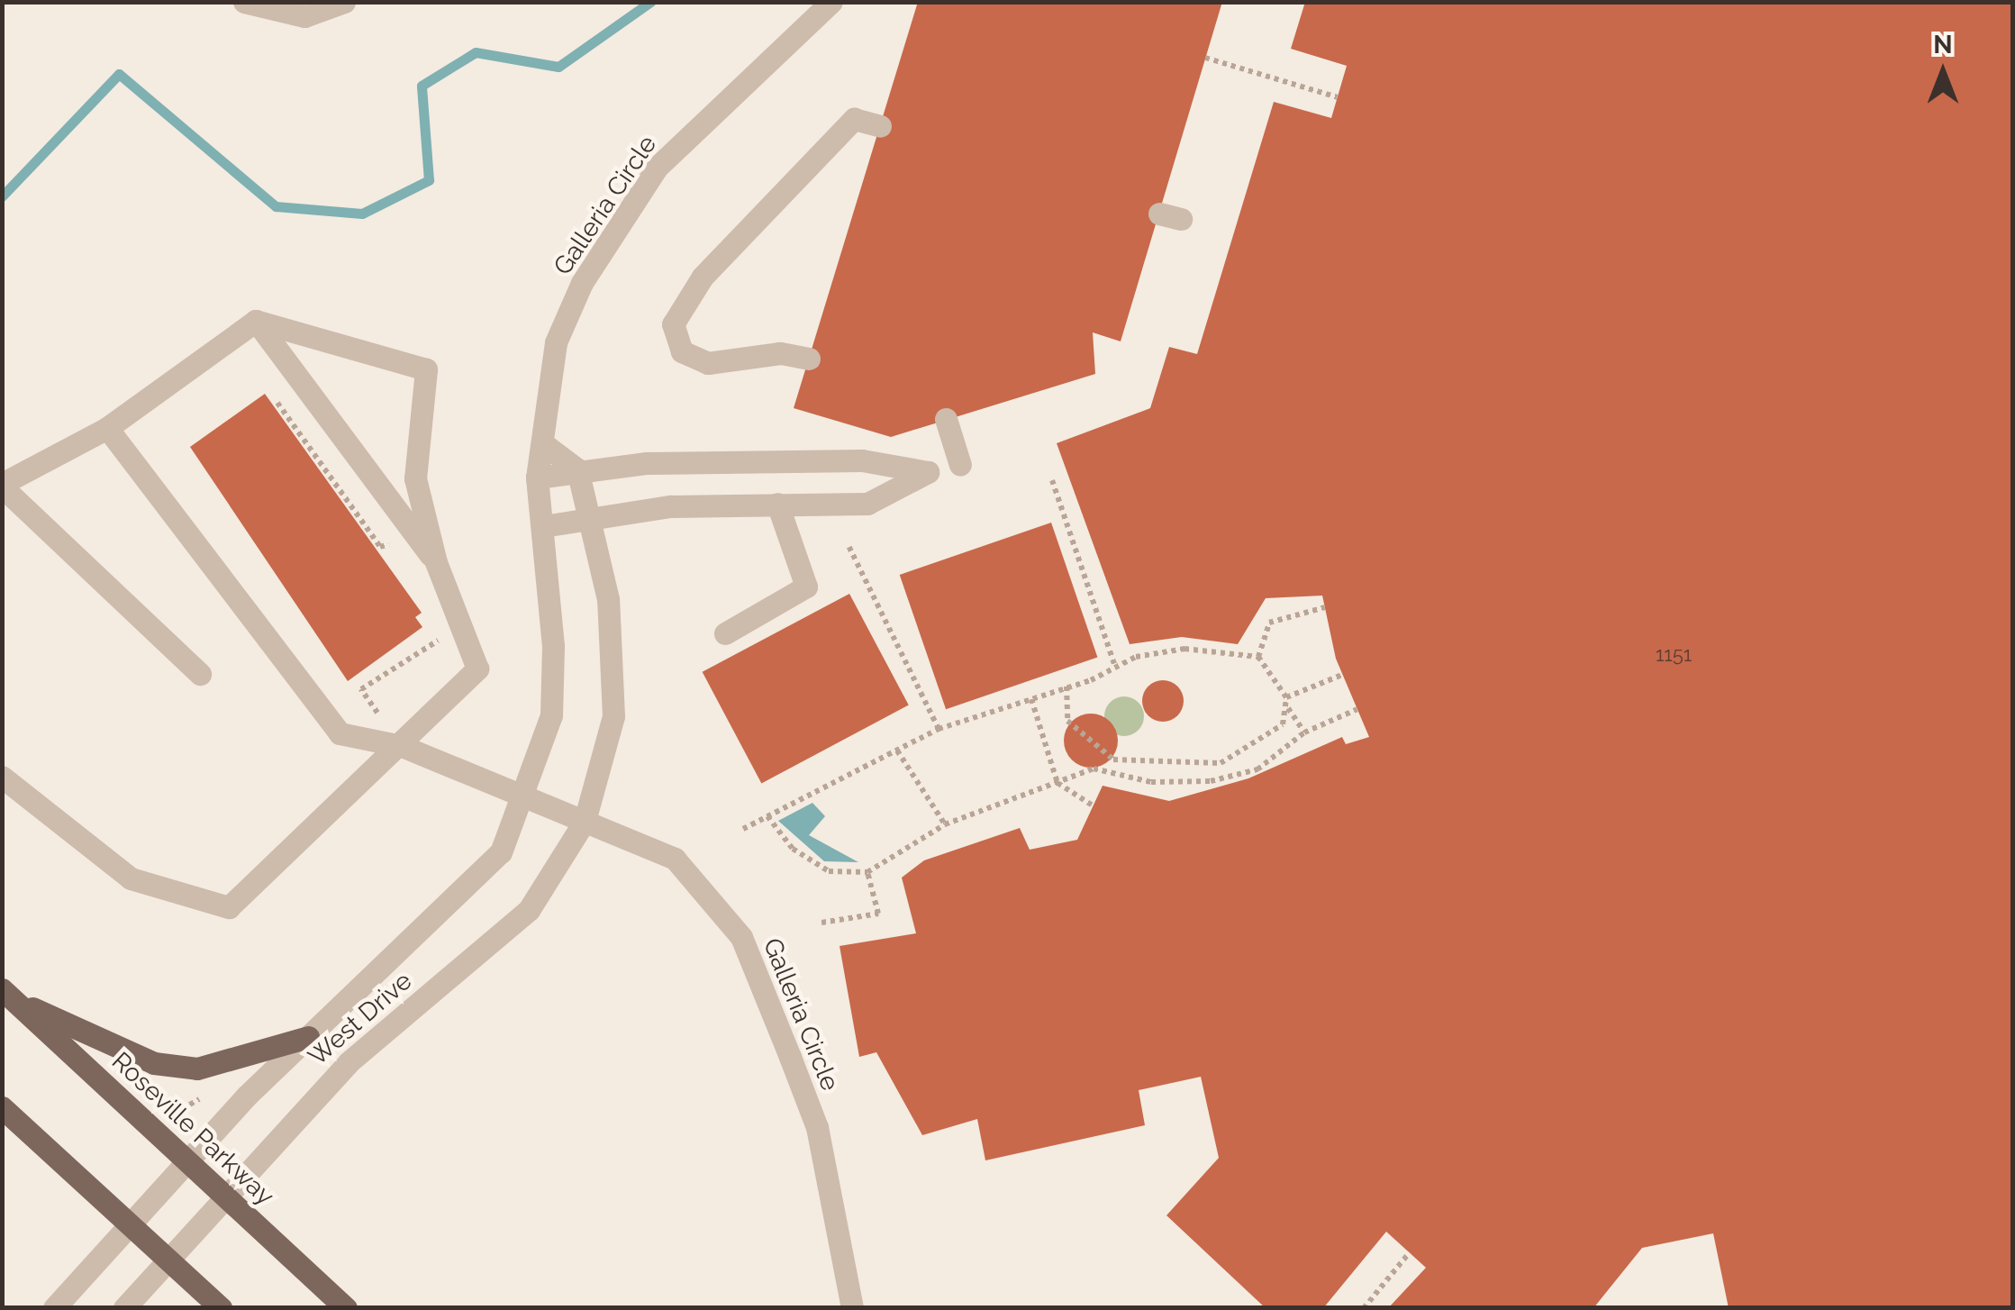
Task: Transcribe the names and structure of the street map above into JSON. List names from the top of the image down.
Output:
{
  "streets": {
    "main road": ["Roseville Parkway"],
    "street": ["Galleria Circle", "West Drive"]
  },
  "crossings": [
    ["Galleria Circle", "West Drive"],
    ["West Drive", "Roseville Parkway"]
  ],
  "house_numbers": ["1151"],
  "north": "top"
}
